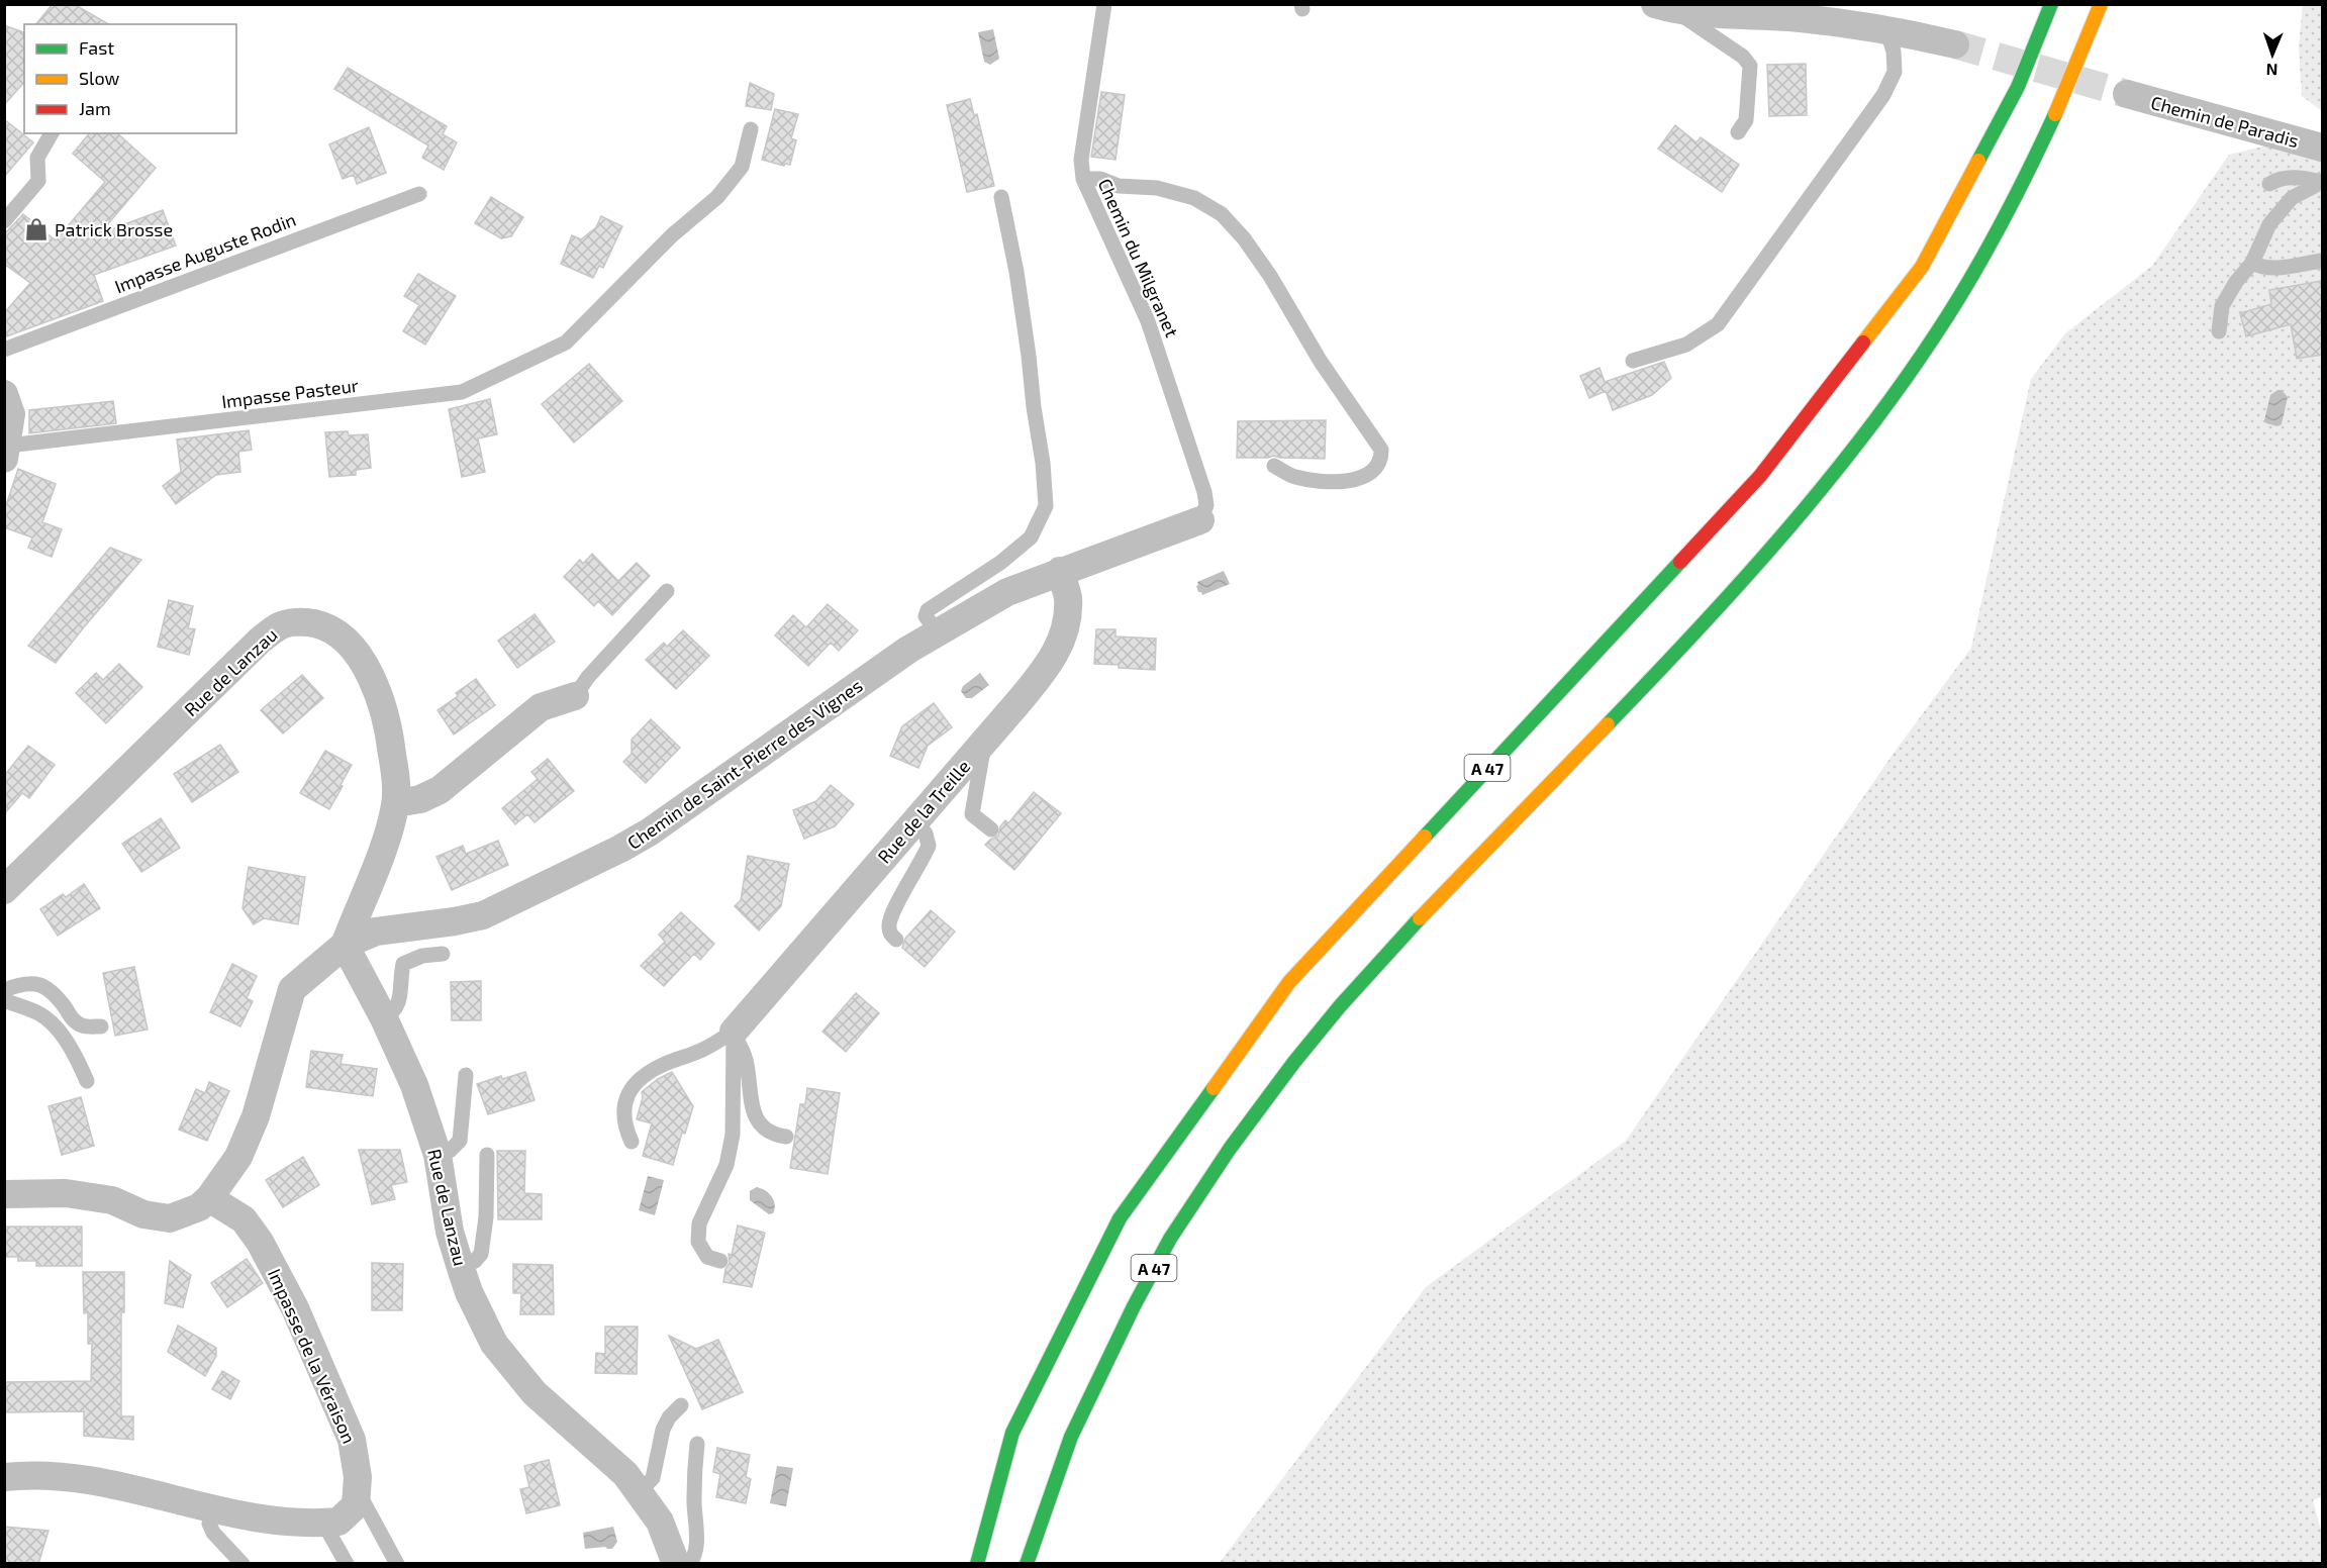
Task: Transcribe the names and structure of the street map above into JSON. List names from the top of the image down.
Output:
{
  "streets": {
    "highway": ["A 47"],
    "street": [
      "Chemin de Paradis",
      "Rue de Lanzau",
      "Chemin de Saint-Pierre des Vignes",
      "Rue de la Treille",
      "Impasse de la Véraison"
    ],
    "lane": ["Impasse Auguste Rodin", "Chemin du Milgranet", "Impasse Pasteur"]
  },
  "crossings": [
    ["Chemin du Milgranet", "Chemin de Saint-Pierre des Vignes"],
    ["Rue de Lanzau", "Chemin de Saint-Pierre des Vignes"],
    ["Chemin de Saint-Pierre des Vignes", "Rue de la Treille"],
    ["Chemin de Saint-Pierre des Vignes", "Impasse de la Véraison"]
  ],
  "places": {
    "shop": ["Patrick Brosse"]
  },
  "legend": ["Fast", "Slow", "Jam"],
  "north": "bottom"
}
